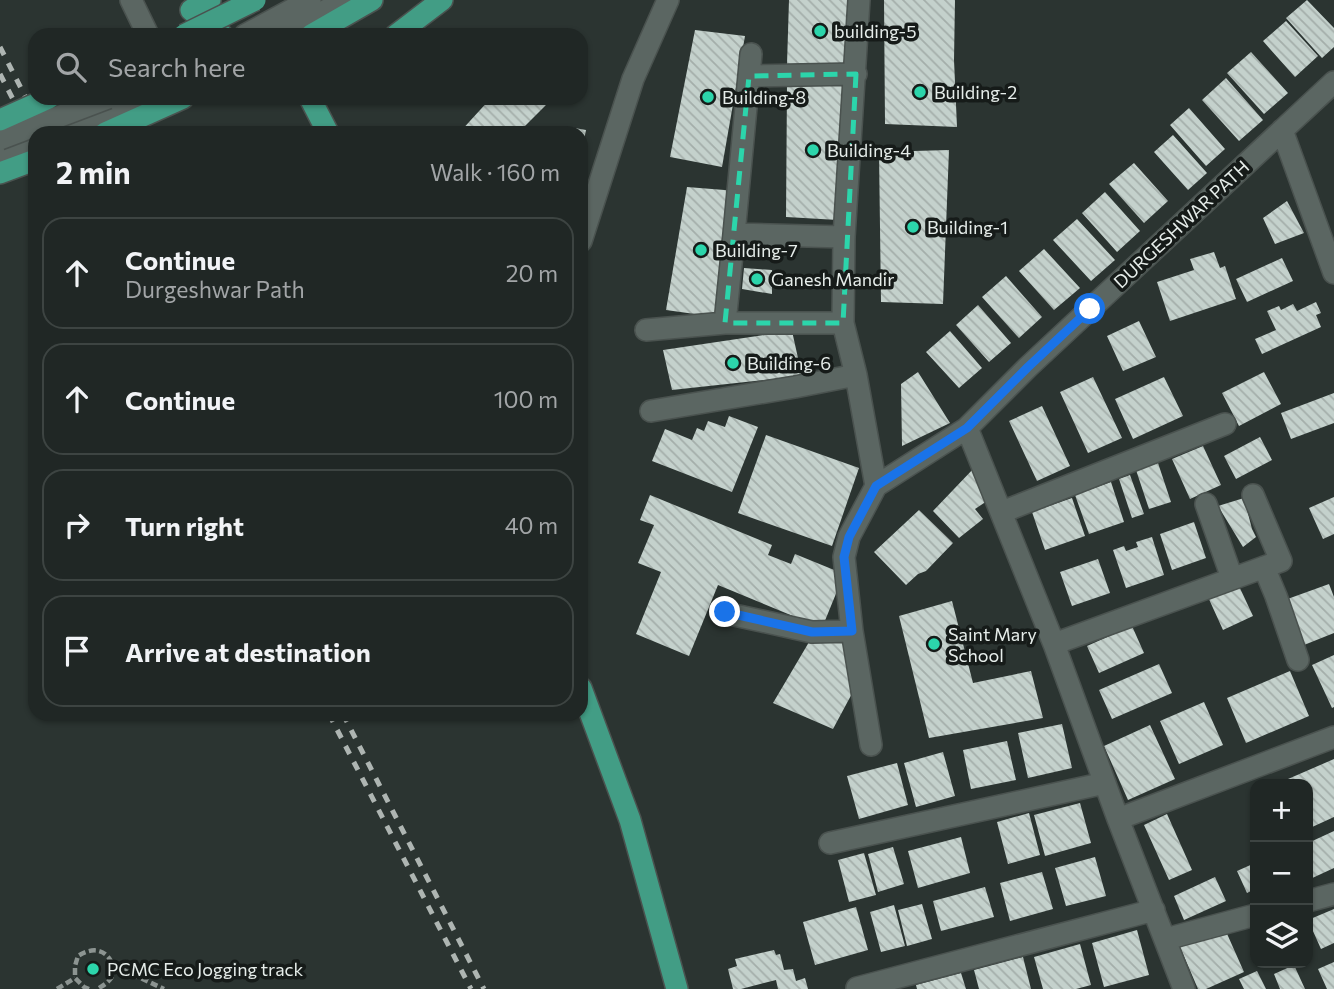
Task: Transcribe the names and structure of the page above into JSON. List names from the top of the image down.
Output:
{
  "streets": {
    "street": ["DURGESHWAR PATH"]
  },
  "places": [
    "building-5",
    "Building-2",
    "Building-8",
    "Building-4",
    "Building-1",
    "Building-7",
    "Ganesh Mandir",
    "Building-6",
    "Saint Mary School",
    "PCMC Eco Jogging track"
  ],
  "page": {
    "search": "Search here",
    "heading": ["2 min", "Walk · 160 m"],
    "list": [
      ["Continue", "Durgeshwar Path", "20 m"],
      ["Continue", "100 m"],
      ["Turn right", "40 m"],
      "Arrive at destination"
    ],
    "map_buttons": ["+", "−"]
  }
}
